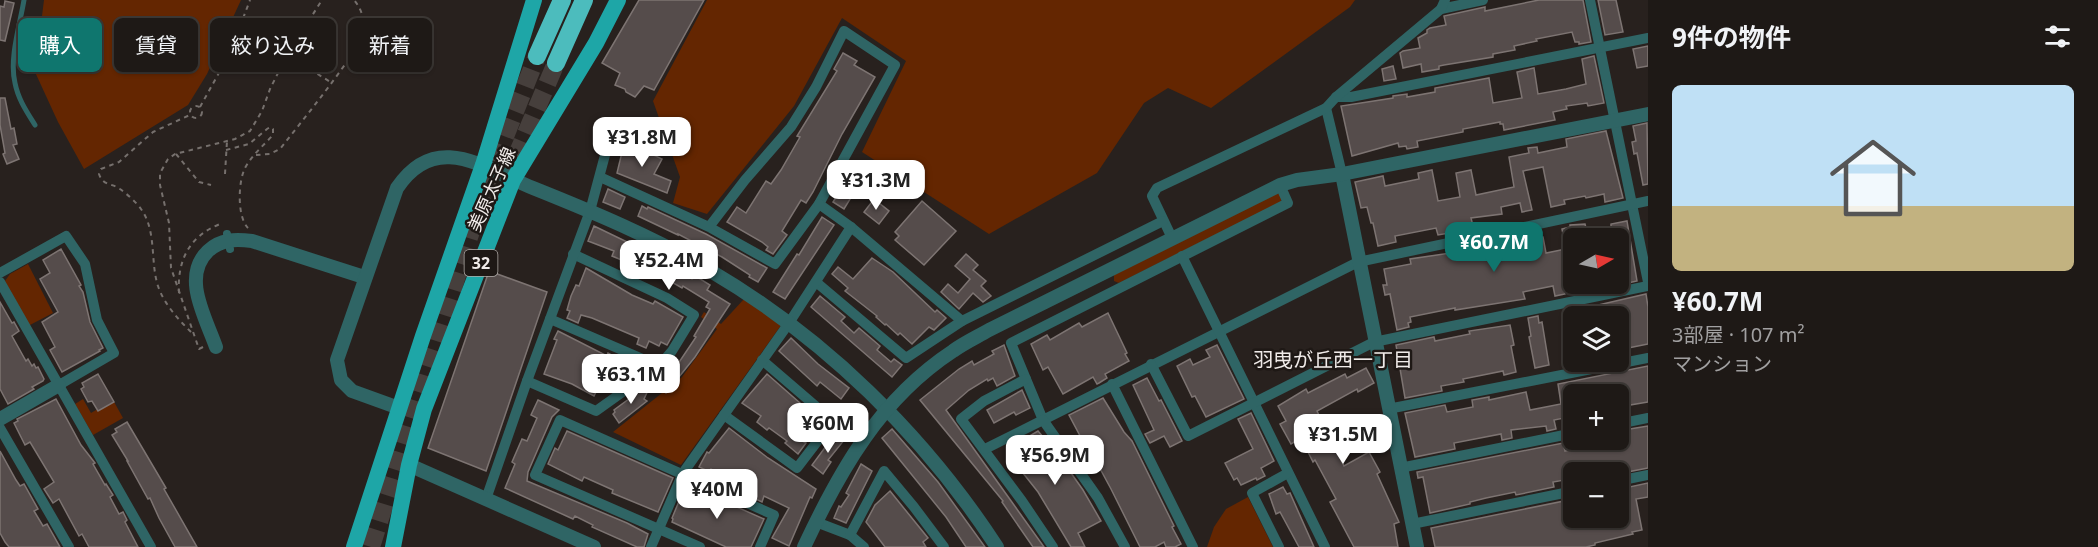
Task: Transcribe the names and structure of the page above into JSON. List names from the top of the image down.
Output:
{
  "streets": {
    "main road": ["美原太子線", "32"]
  },
  "districts": ["羽曳が丘西一丁目"],
  "north": "right",
  "page": {
    "heading": "9件の物件",
    "chip": [
      "購入",
      "賃貸",
      "絞り込み",
      "新着"
    ],
    "list": [
      {
        "name": "¥60.7M",
        "note": "3部屋 · 107 m² · マンション"
      }
    ],
    "price": [
      "¥31.8M",
      "¥31.3M",
      "¥60.7M",
      "¥52.4M",
      "¥63.1M",
      "¥60M",
      "¥31.5M",
      "¥56.9M",
      "¥40M"
    ],
    "map_buttons": ["+", "−"]
  }
}
